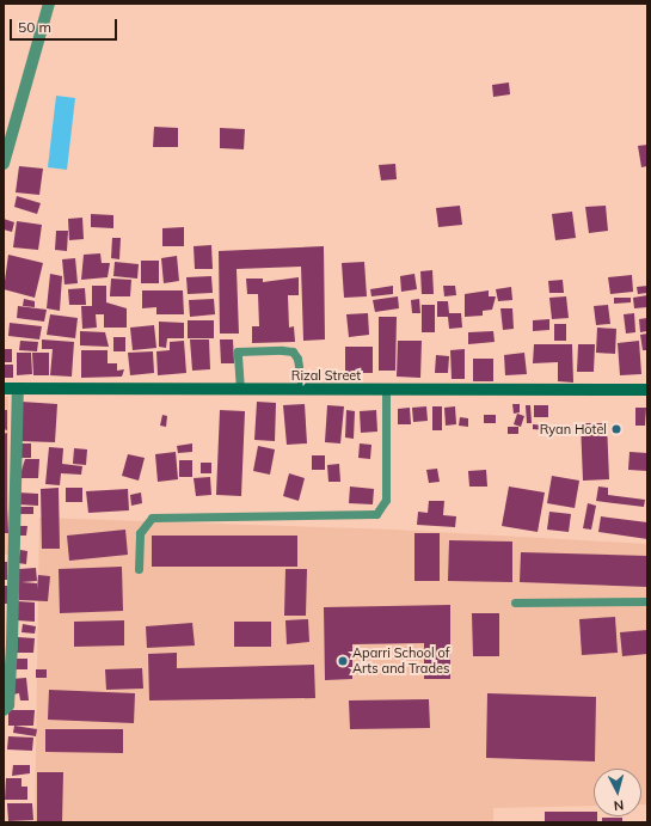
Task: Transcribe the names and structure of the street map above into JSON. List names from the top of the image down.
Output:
{
  "streets": {
    "main road": ["Rizal Street"]
  },
  "places": ["Ryan Hotel", "Aparri School of Arts and Trades"],
  "scale_bar": "50 m",
  "north": "bottom"
}
